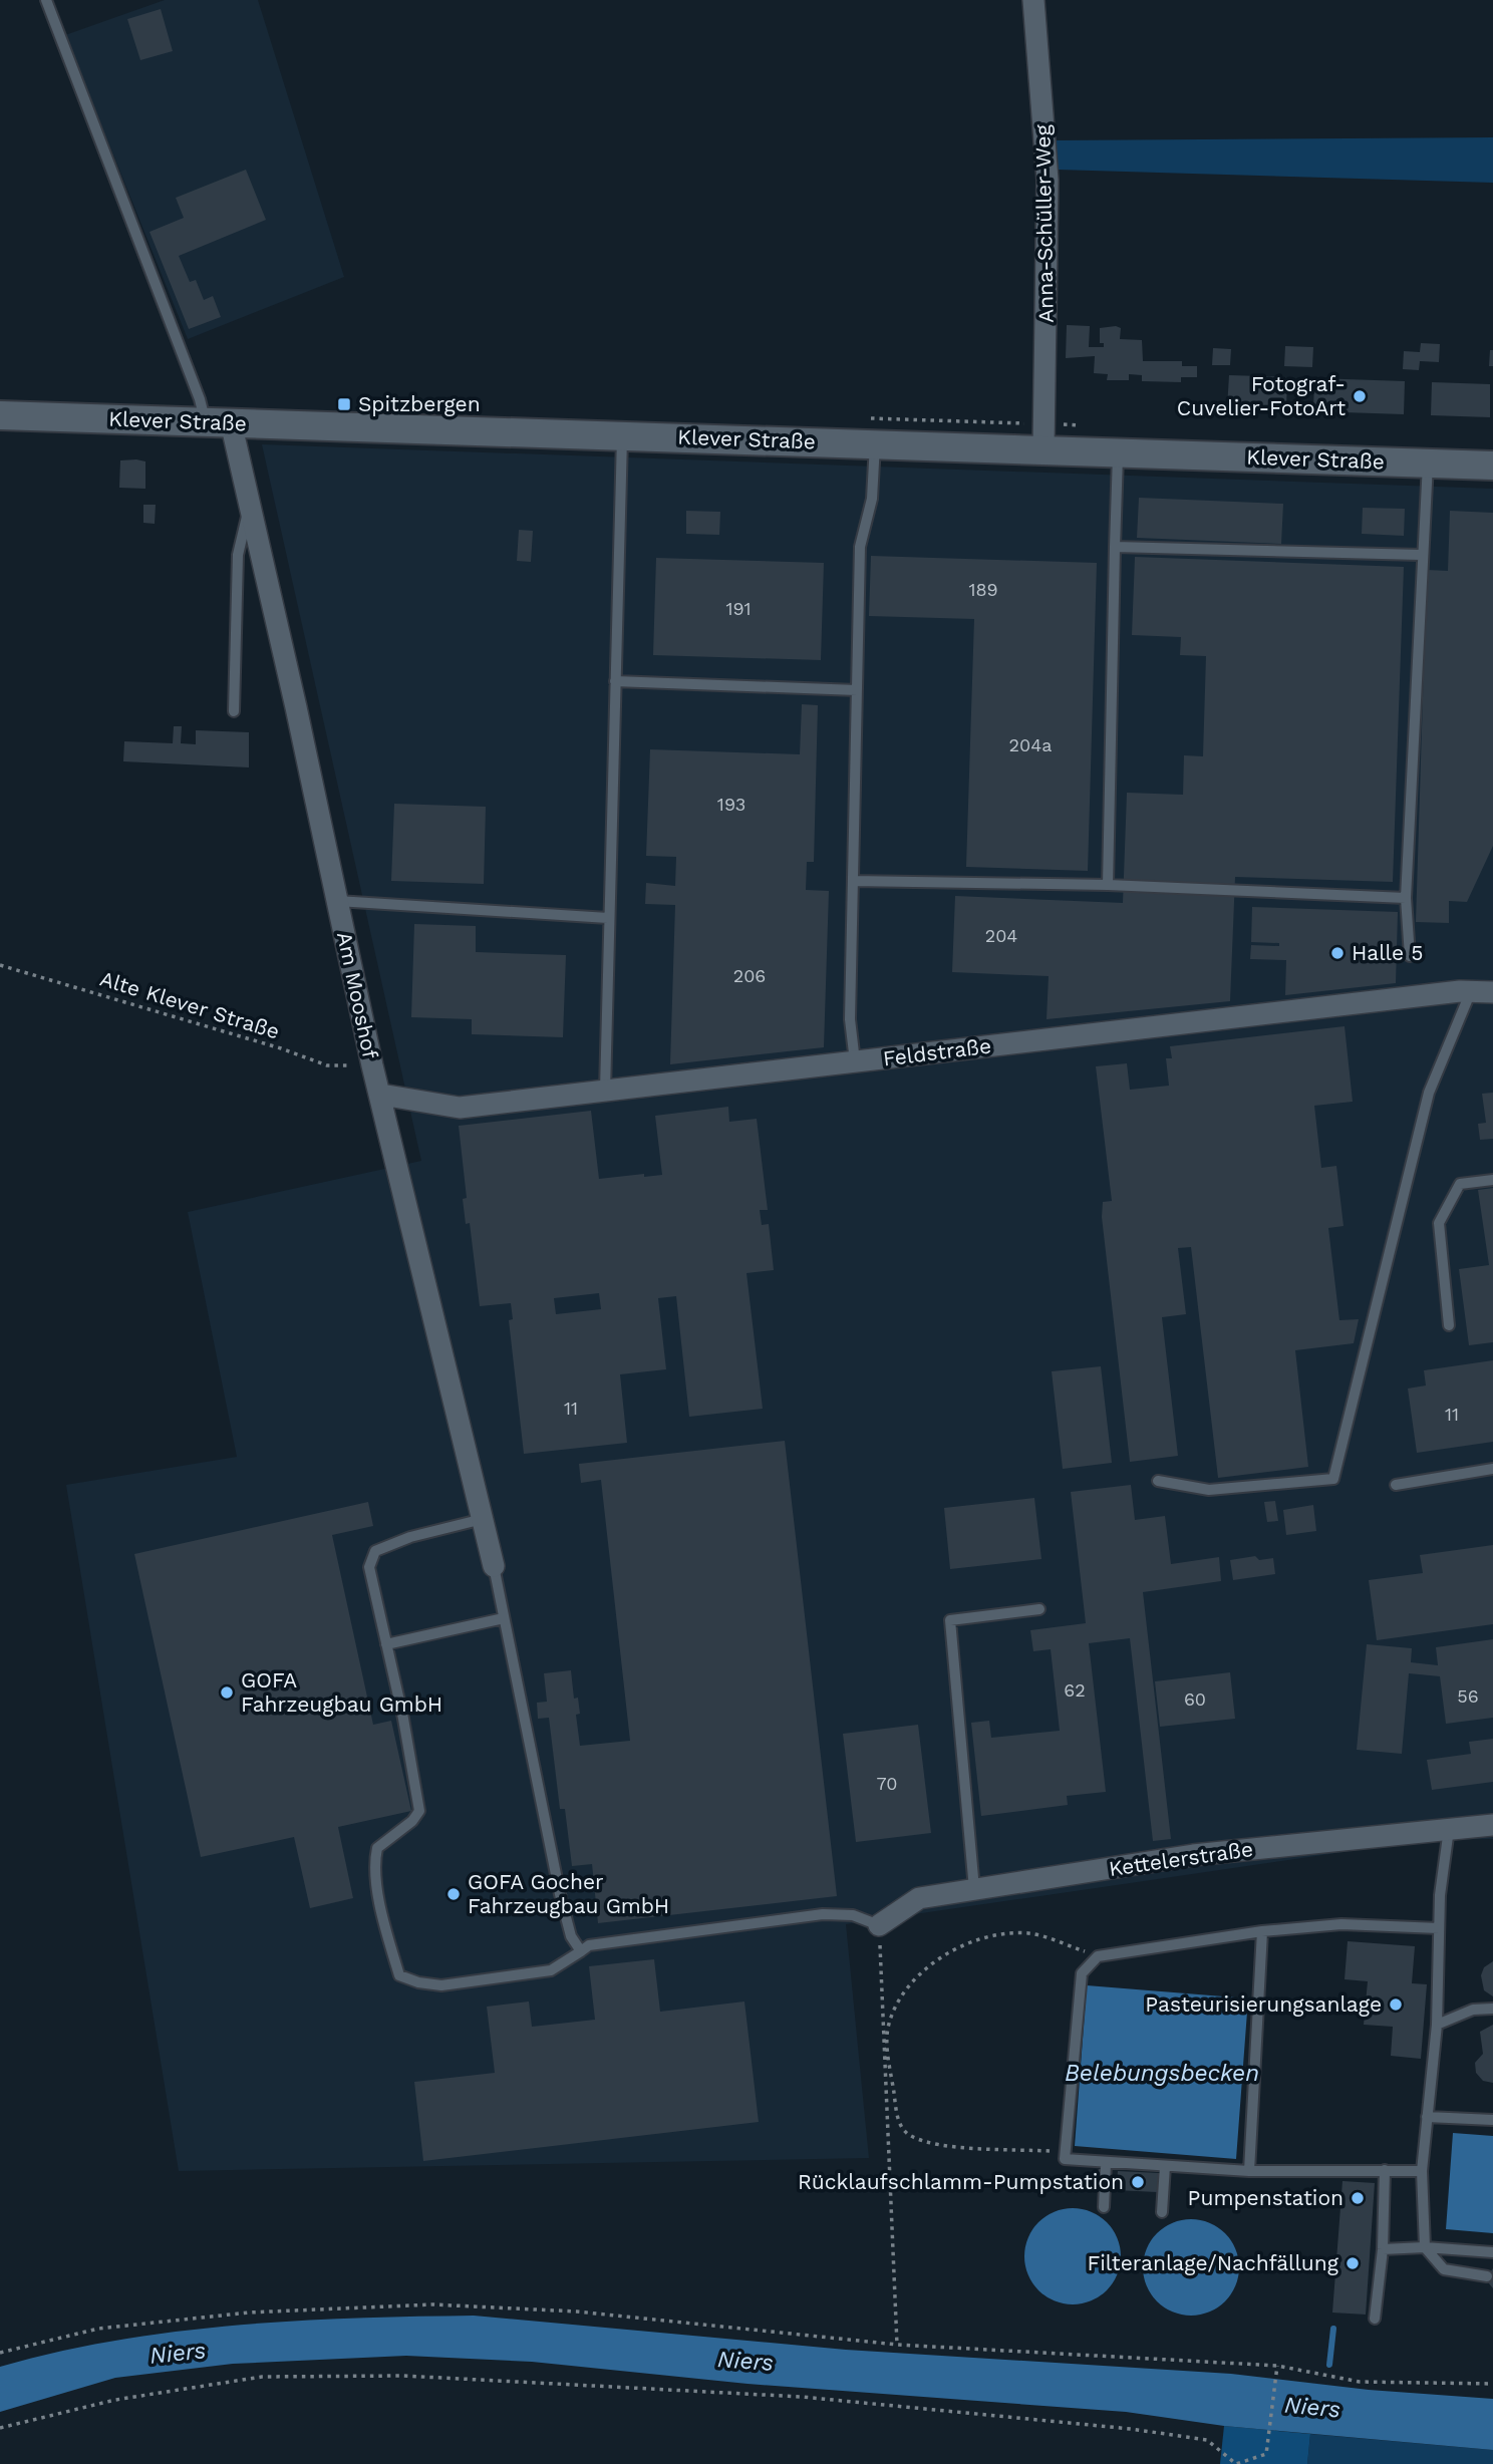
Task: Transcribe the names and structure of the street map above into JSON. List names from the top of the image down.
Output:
{
  "streets": {
    "street": [
      "Anna-Schüller-Weg",
      "Klever Straße",
      "Am Mooshof",
      "Feldstraße",
      "Kettelerstraße"
    ],
    "path": ["Alte Klever Straße"]
  },
  "crossings": [
    ["Anna-Schüller-Weg", "Klever Straße"],
    ["Klever Straße", "Am Mooshof"],
    ["Am Mooshof", "Alte Klever Straße"],
    ["Am Mooshof", "Feldstraße"]
  ],
  "water": ["Belebungsbecken", "Niers"],
  "places": {
    "other": [
      "Fotograf- Cuvelier-FotoArt",
      "Halle 5",
      "GOFA Fahrzeugbau GmbH",
      "GOFA Gocher Fahrzeugbau GmbH",
      "Pasteurisierungsanlage",
      "Rücklaufschlamm-Pumpstation",
      "Pumpenstation",
      "Filteranlage/Nachfällung"
    ],
    "transit": ["Spitzbergen"]
  },
  "house_numbers": [
    "189",
    "191",
    "204a",
    "193",
    "204",
    "206",
    "11",
    "11",
    "62",
    "56",
    "60",
    "70"
  ]
}
